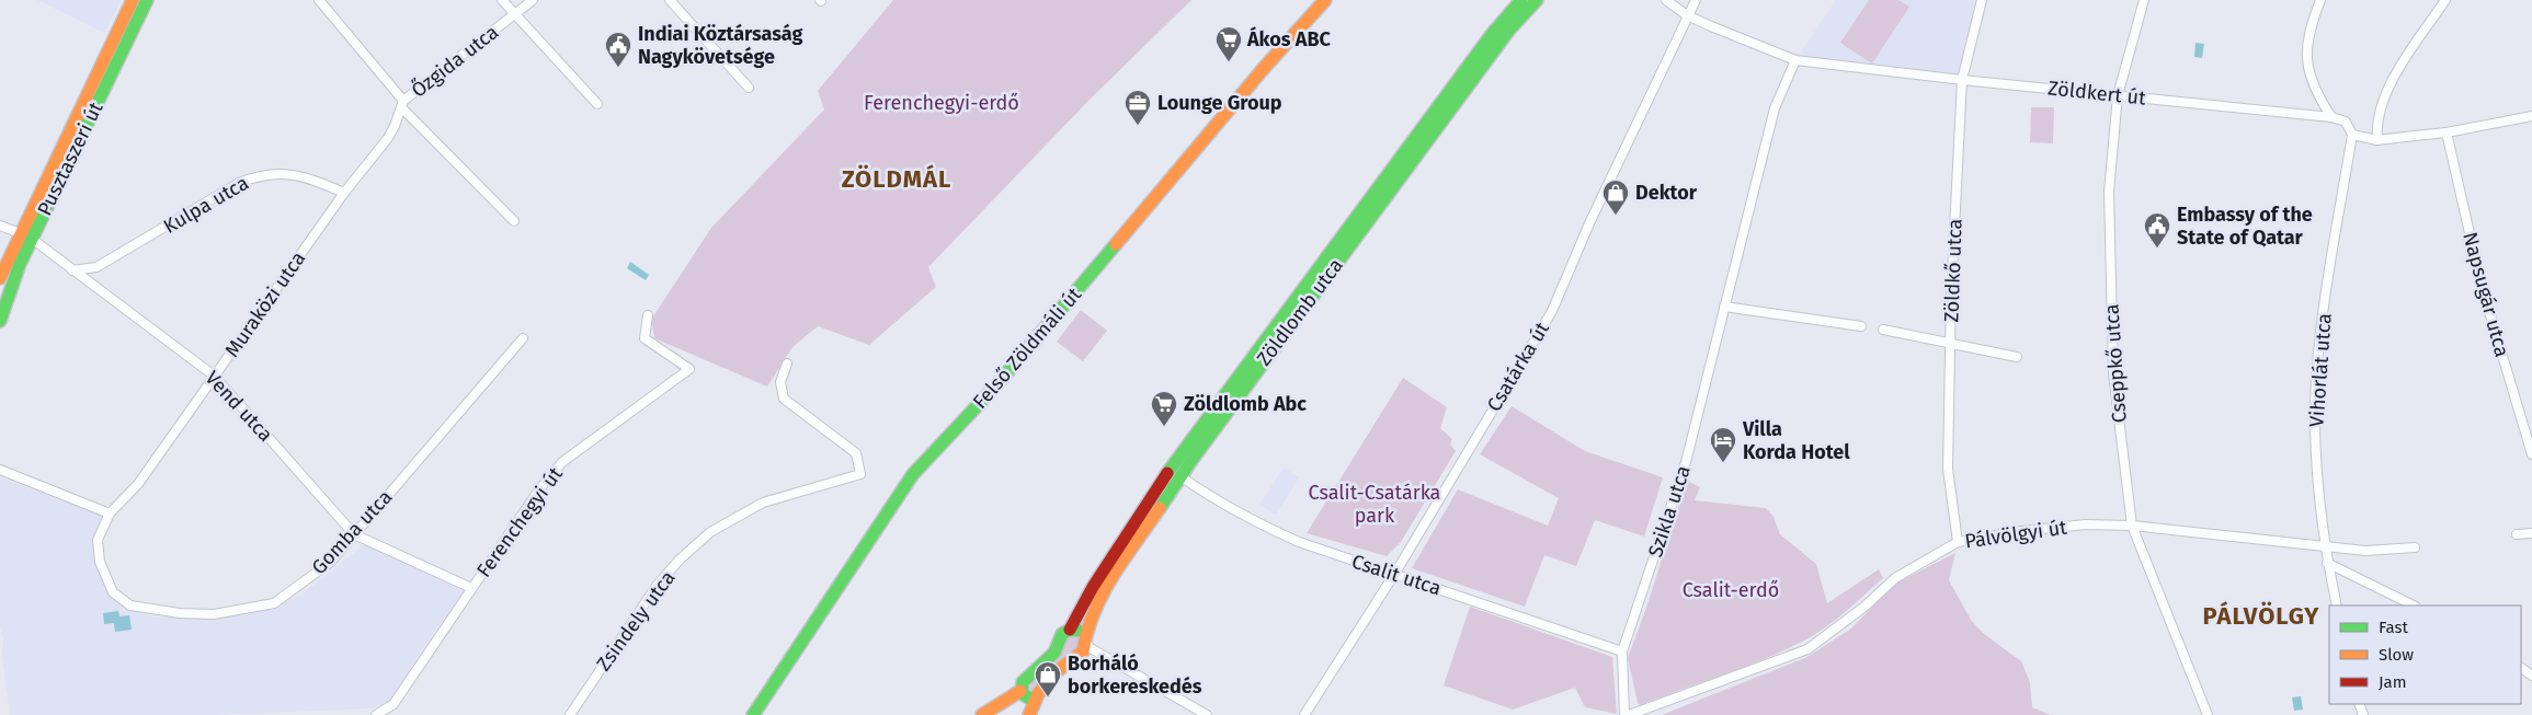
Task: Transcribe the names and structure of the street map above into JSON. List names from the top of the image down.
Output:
{
  "streets": {
    "street": [
      "Őzgida utca",
      "Zöldkert út",
      "Pusztaszeri út",
      "Kulpa utca",
      "Zöldkő utca",
      "Napsugár utca",
      "Muraközi utca",
      "Zöldlomb utca",
      "Felső Zöldmáli út",
      "Cseppkő utca",
      "Csatárka út",
      "Vihorlát utca",
      "Vend utca",
      "Szikla utca",
      "Ferenchegyi út",
      "Gomba utca",
      "Pálvölgyi út",
      "Csalit utca",
      "Zsindely utca"
    ]
  },
  "crossings": [
    ["Őzgida utca", "Muraközi utca"],
    ["Zöldkert út", "Zöldkő utca"],
    ["Zöldkert út", "Cseppkő utca"],
    ["Zöldkert út", "Csatárka út"],
    ["Zöldkert út", "Szikla utca"],
    ["Pusztaszeri út", "Vend utca"],
    ["Kulpa utca", "Muraközi utca"],
    ["Kulpa utca", "Vend utca"],
    ["Zöldkő utca", "Pálvölgyi út"],
    ["Muraközi utca", "Vend utca"],
    ["Muraközi utca", "Gomba utca"],
    ["Zöldlomb utca", "Csalit utca"],
    ["Cseppkő utca", "Pálvölgyi út"],
    ["Csatárka út", "Csalit utca"],
    ["Vihorlát utca", "Pálvölgyi út"],
    ["Vend utca", "Ferenchegyi út"],
    ["Vend utca", "Gomba utca"],
    ["Szikla utca", "Pálvölgyi út"],
    ["Szikla utca", "Csalit utca"]
  ],
  "districts": ["ZÖLDMÁL", "PÁLVÖLGY"],
  "parks": ["Ferenchegyi-erdő", "Csalit-Csatárka park", "Csalit-erdő"],
  "places": {
    "supermarket": ["Ákos ABC", "Zöldlomb Abc"],
    "public building": ["Indiai Köztársaság Nagykövetsége", "Embassy of the State of Qatar"],
    "office": ["Lounge Group"],
    "shop": ["Dektor", "Borháló borkereskedés"],
    "hotel": ["Villa Korda Hotel"]
  },
  "legend": ["Fast", "Slow", "Jam"]
}
